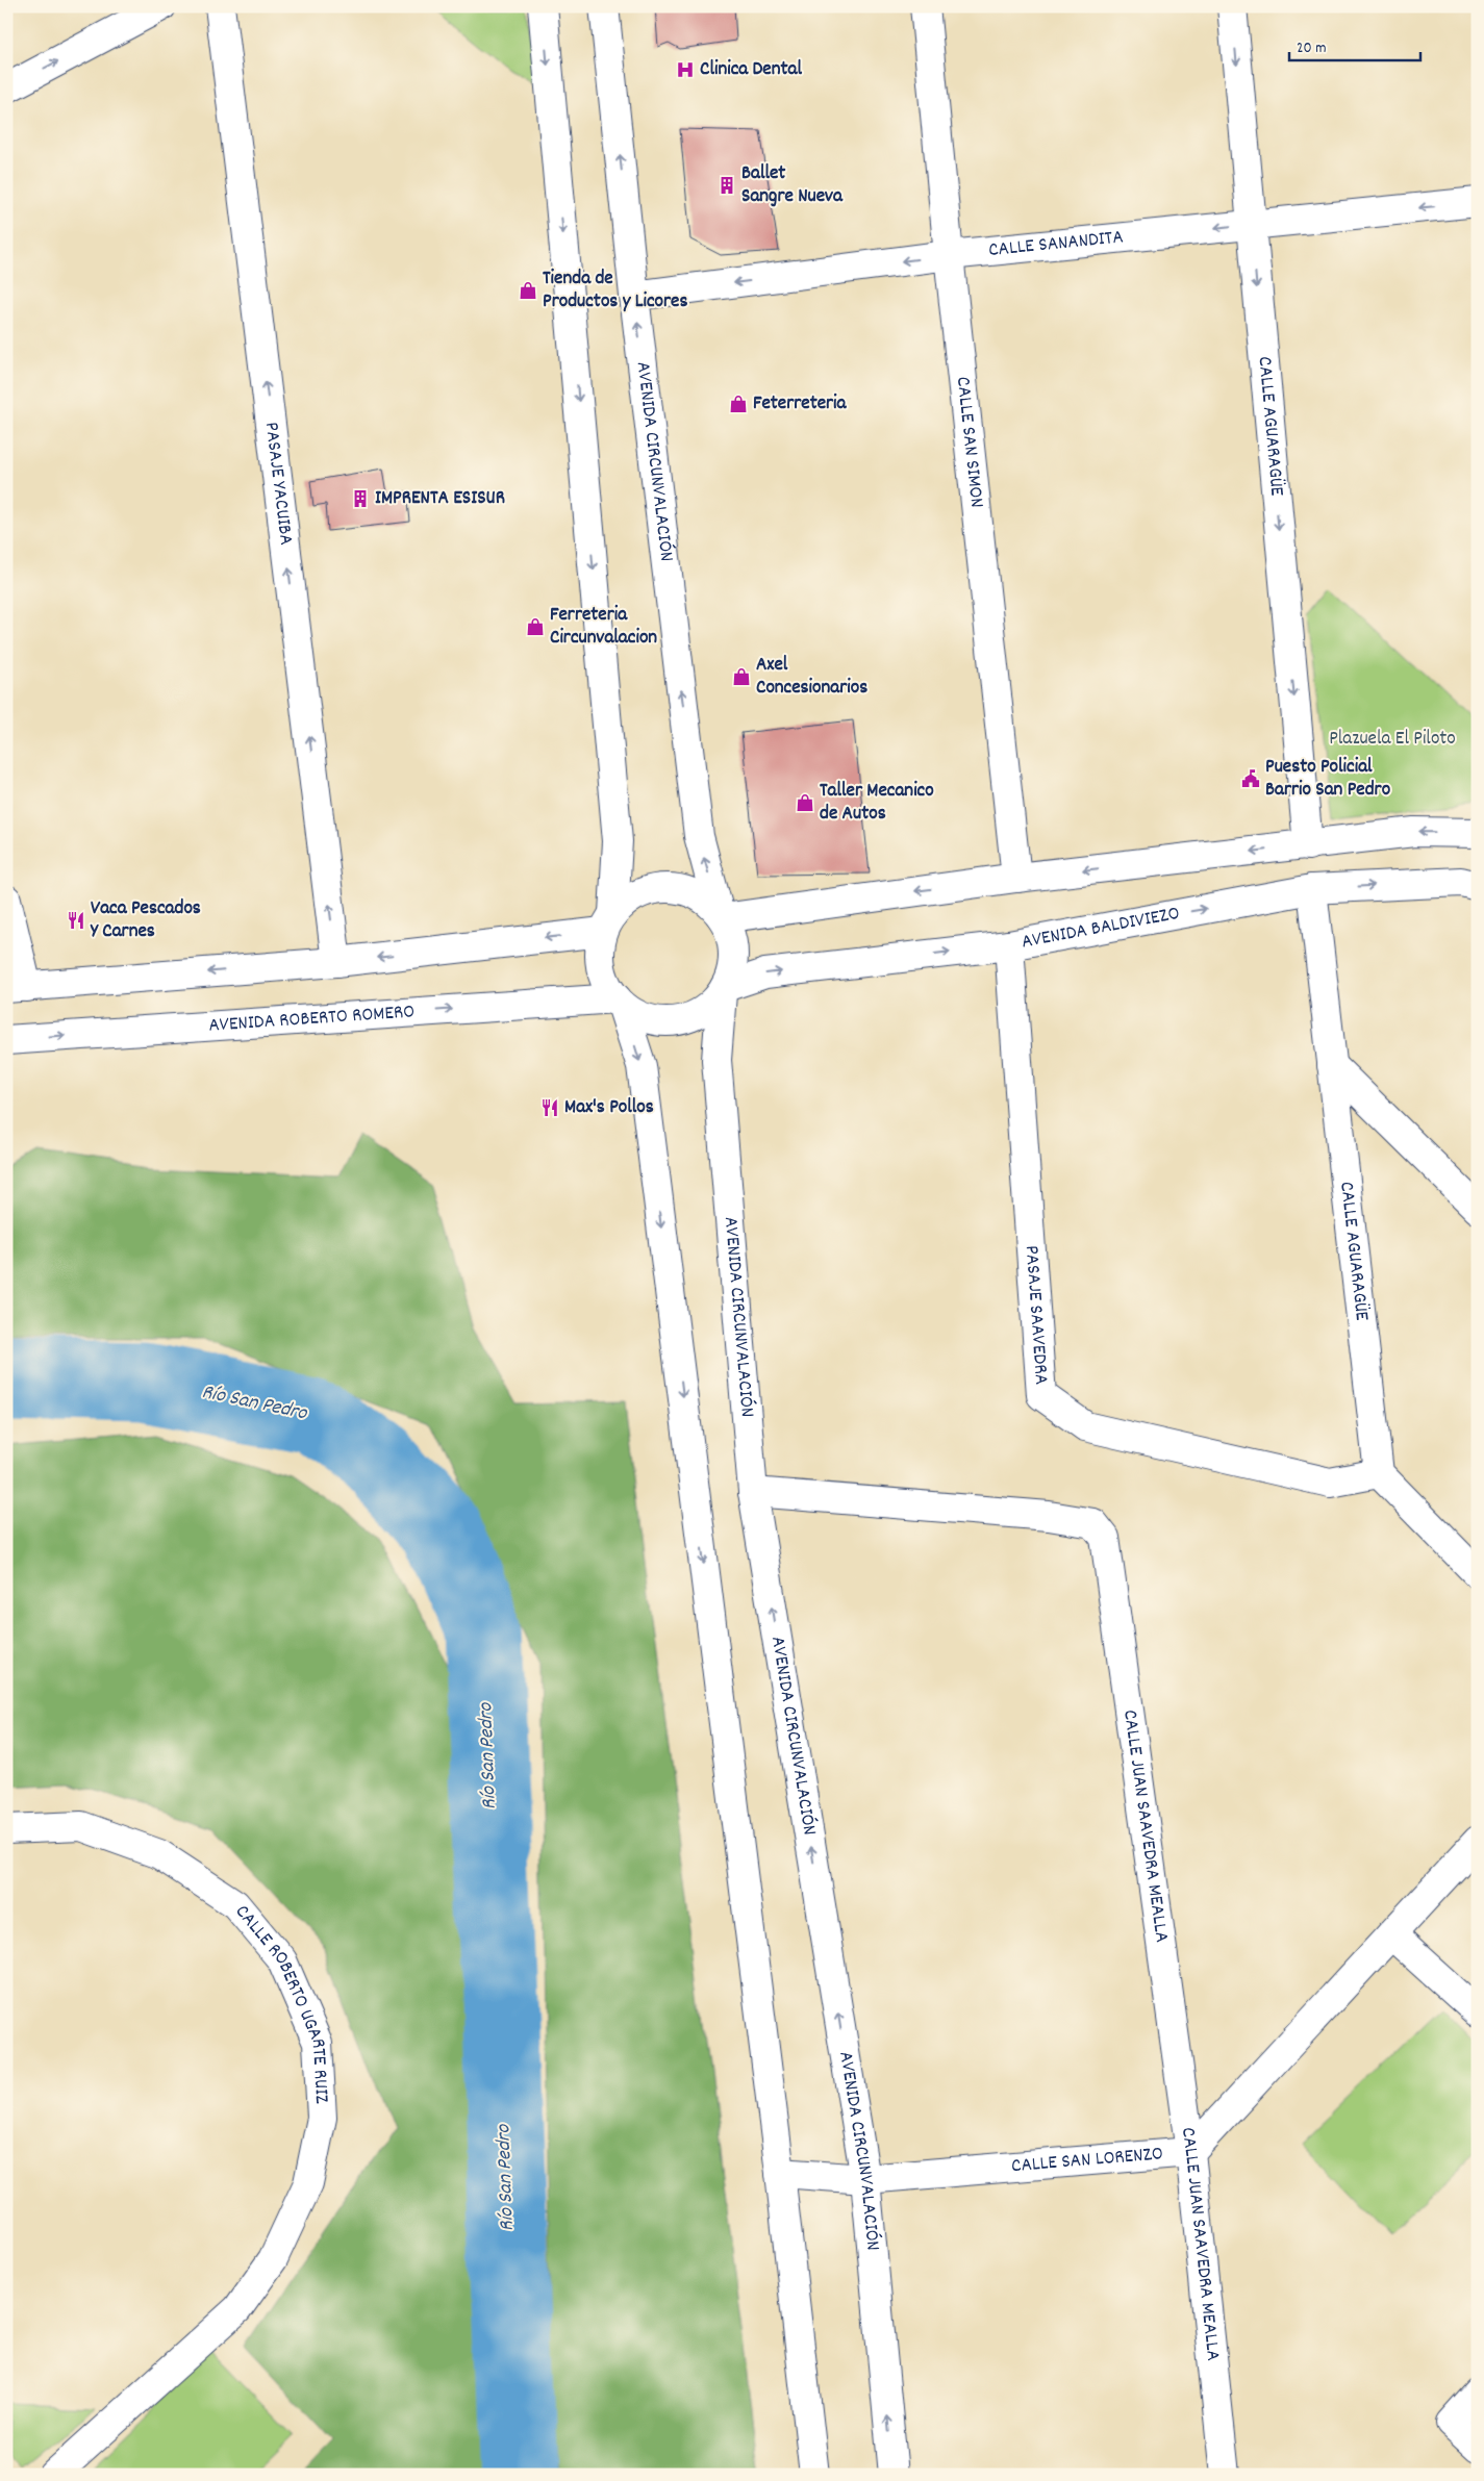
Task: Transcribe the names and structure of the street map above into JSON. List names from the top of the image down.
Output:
{
  "streets": {
    "main road": [
      "CALLE SANANDITA",
      "CALLE AGUARAGÜE",
      "CALLE SAN SIMON",
      "AVENIDA CIRCUNVALACIÓN",
      "PASAJE YACUIBA",
      "AVENIDA BALDIVIEZO",
      "AVENIDA ROBERTO ROMERO",
      "PASAJE SAAVEDRA",
      "CALLE JUAN SAAVEDRA MEALLA",
      "CALLE ROBERTO UGARTE RUIZ",
      "CALLE SAN LORENZO"
    ]
  },
  "crossings": [
    ["CALLE SANANDITA", "CALLE AGUARAGÜE"],
    ["CALLE SANANDITA", "CALLE SAN SIMON"],
    ["CALLE SANANDITA", "AVENIDA CIRCUNVALACIÓN"],
    ["CALLE AGUARAGÜE", "AVENIDA BALDIVIEZO"],
    ["CALLE AGUARAGÜE", "PASAJE SAAVEDRA"],
    ["AVENIDA CIRCUNVALACIÓN", "AVENIDA BALDIVIEZO"],
    ["AVENIDA CIRCUNVALACIÓN", "AVENIDA ROBERTO ROMERO"],
    ["AVENIDA CIRCUNVALACIÓN", "CALLE JUAN SAAVEDRA MEALLA"],
    ["AVENIDA CIRCUNVALACIÓN", "CALLE SAN LORENZO"],
    ["AVENIDA BALDIVIEZO", "AVENIDA ROBERTO ROMERO"],
    ["AVENIDA BALDIVIEZO", "PASAJE SAAVEDRA"],
    ["CALLE JUAN SAAVEDRA MEALLA", "CALLE SAN LORENZO"]
  ],
  "one_way": ["CALLE SANANDITA", "CALLE AGUARAGÜE", "PASAJE YACUIBA"],
  "water": ["Río San Pedro"],
  "parks": ["Plazuela El Piloto"],
  "places": {
    "hospital": ["Clinica Dental"],
    "building": ["Ballet Sangre Nueva", "IMPRENTA ESISUR"],
    "shop": [
      "Tienda de Productos y Licores",
      "Feterreteria",
      "Ferreteria Circunvalacion",
      "Axel Concesionarios",
      "Taller Mecanico de Autos"
    ],
    "public building": ["Puesto Policial Barrio San Pedro"],
    "restaurant": ["Vaca Pescados Y Carnes", "Max's Pollos"]
  },
  "scale_bar": "20 m"
}
